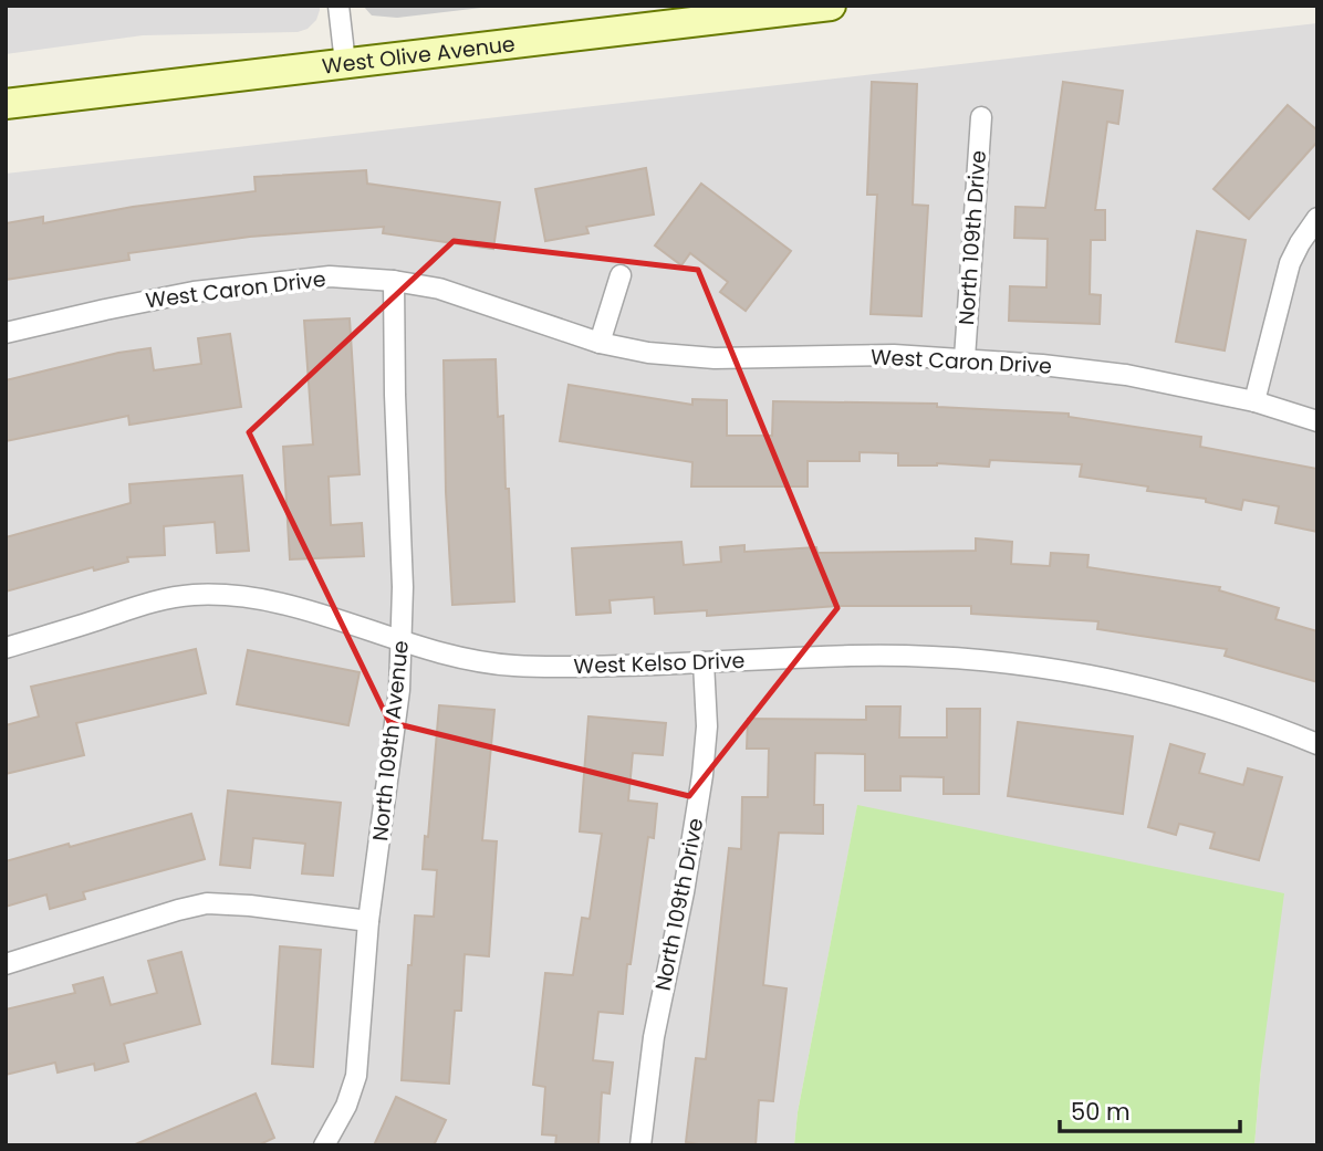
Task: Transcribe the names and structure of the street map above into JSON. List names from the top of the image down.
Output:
{
  "streets": {
    "main road": ["West Olive Avenue"],
    "street": [
      "North 109th Drive",
      "West Caron Drive",
      "West Kelso Drive",
      "North 109th Avenue"
    ]
  },
  "crossings": [
    ["North 109th Drive", "West Caron Drive"],
    ["North 109th Drive", "West Kelso Drive"],
    ["West Caron Drive", "North 109th Avenue"],
    ["West Kelso Drive", "North 109th Avenue"]
  ],
  "scale_bar": "50 m"
}
